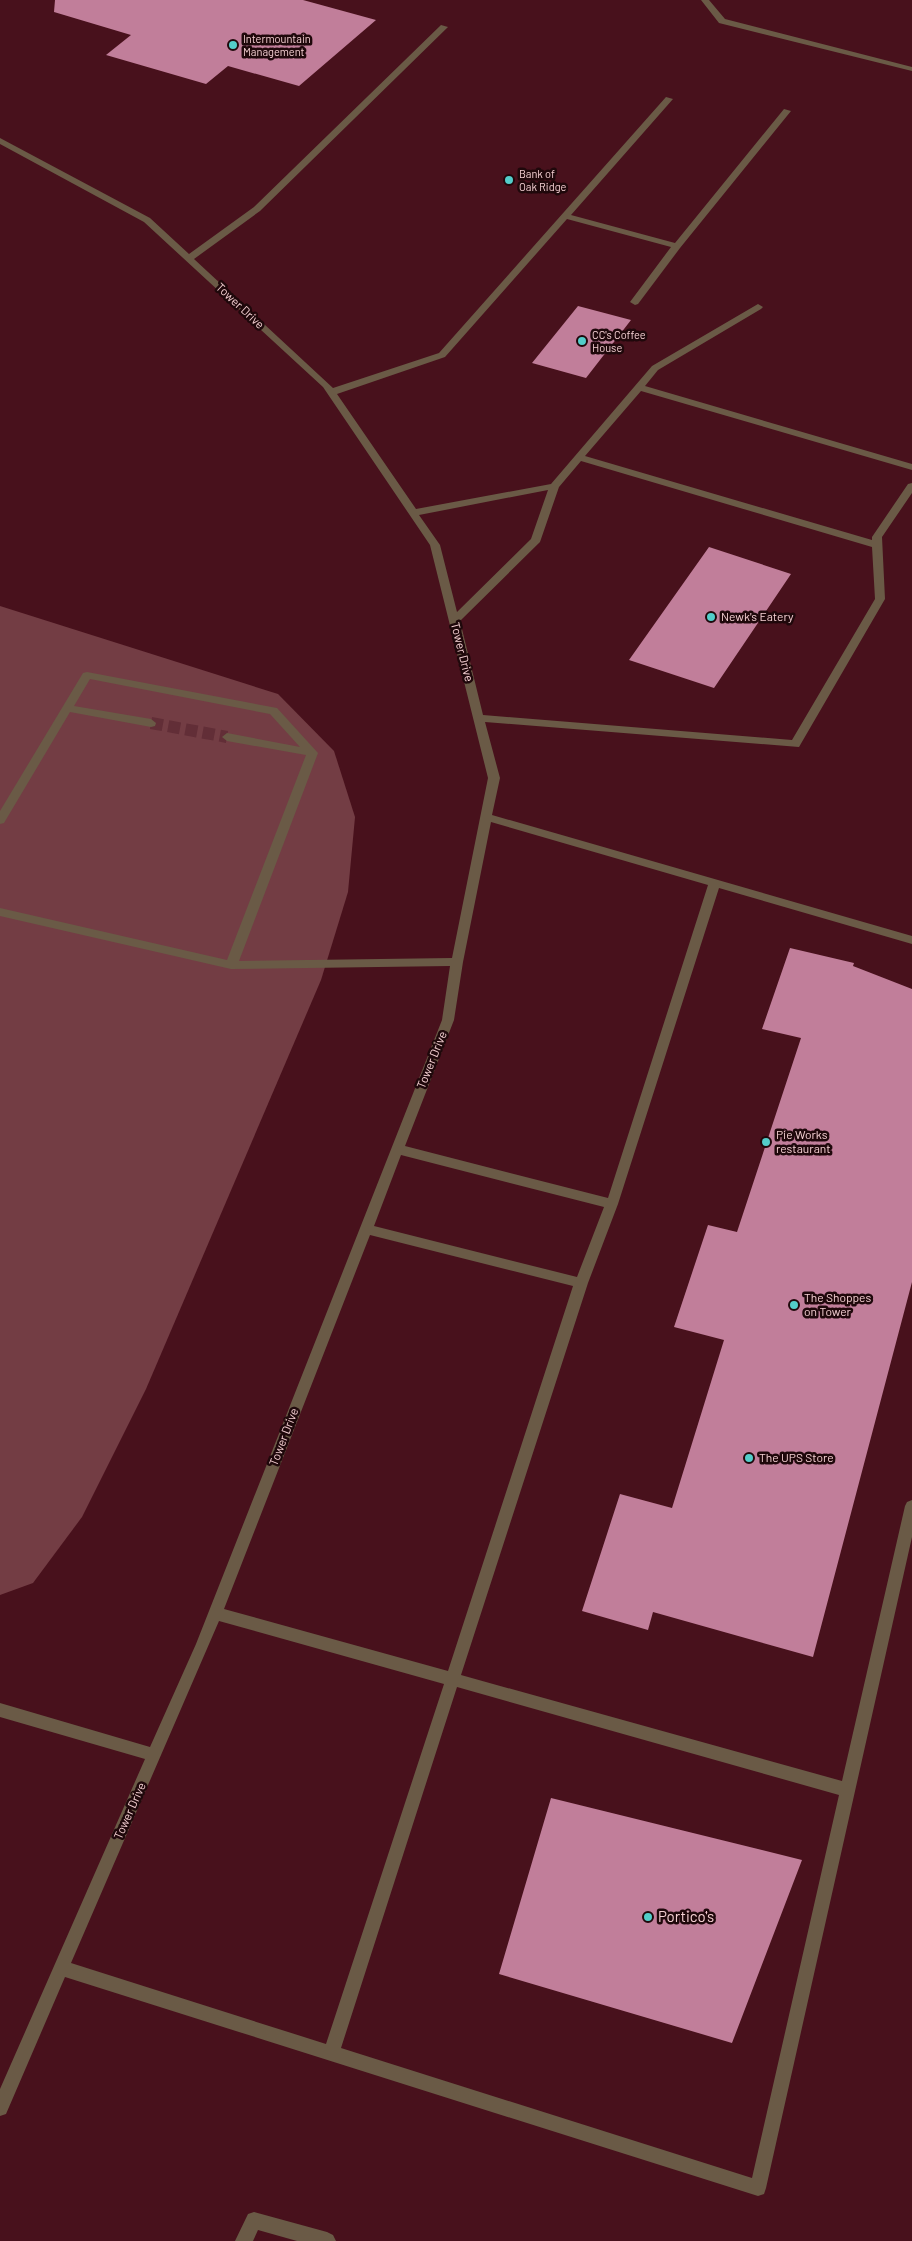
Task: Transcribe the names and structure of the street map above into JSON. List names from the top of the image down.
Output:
{
  "streets": {
    "street": ["Tower Drive"]
  },
  "places": [
    "Intermountain Management",
    "Bank of Oak Ridge",
    "CC's Coffee House",
    "Newk's Eatery",
    "Pie Works restaurant",
    "The Shoppes on Tower",
    "The UPS Store",
    "Portico's"
  ]
}
